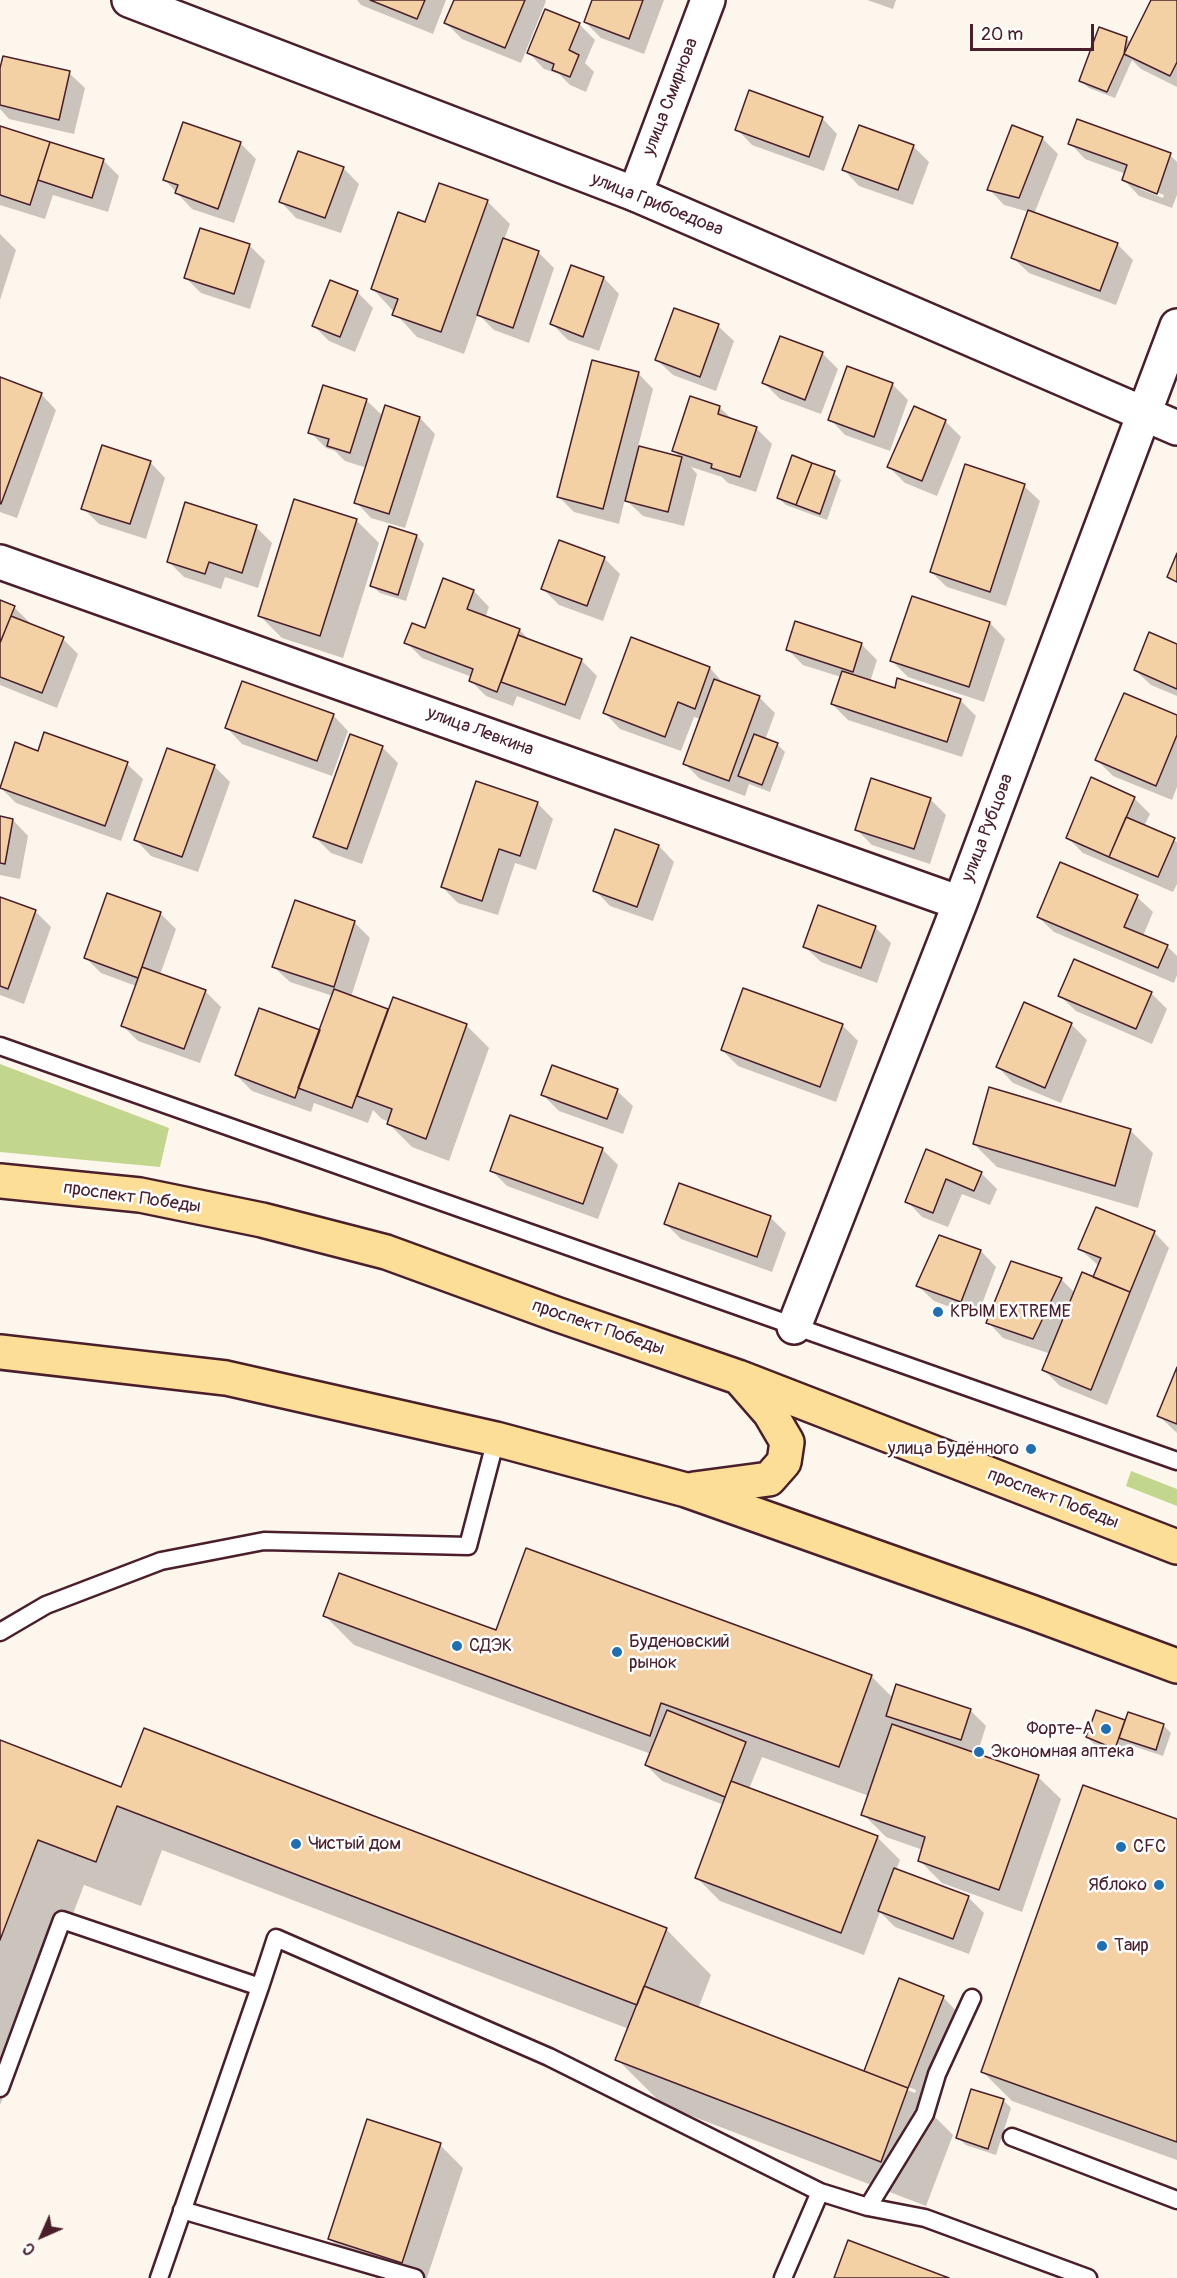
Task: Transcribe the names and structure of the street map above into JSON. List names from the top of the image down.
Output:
{
  "streets": {
    "main road": ["проспект Победы"],
    "street": [
      "улица Смирнова",
      "улица Грибоедова",
      "улица Левкина",
      "улица Рубцова"
    ]
  },
  "crossings": [
    ["улица Смирнова", "улица Грибоедова"],
    ["улица Грибоедова", "улица Рубцова"],
    ["улица Левкина", "улица Рубцова"]
  ],
  "places": [
    "КРЫМ EXTREME",
    "улица Будённого",
    "СДЭК",
    "Буденовский рынок",
    "Форте-А",
    "Экономная аптека",
    "Чистый дом",
    "CFC",
    "Яблоко",
    "Таир"
  ],
  "scale_bar": "20 m",
  "north": "bottom left"
}
